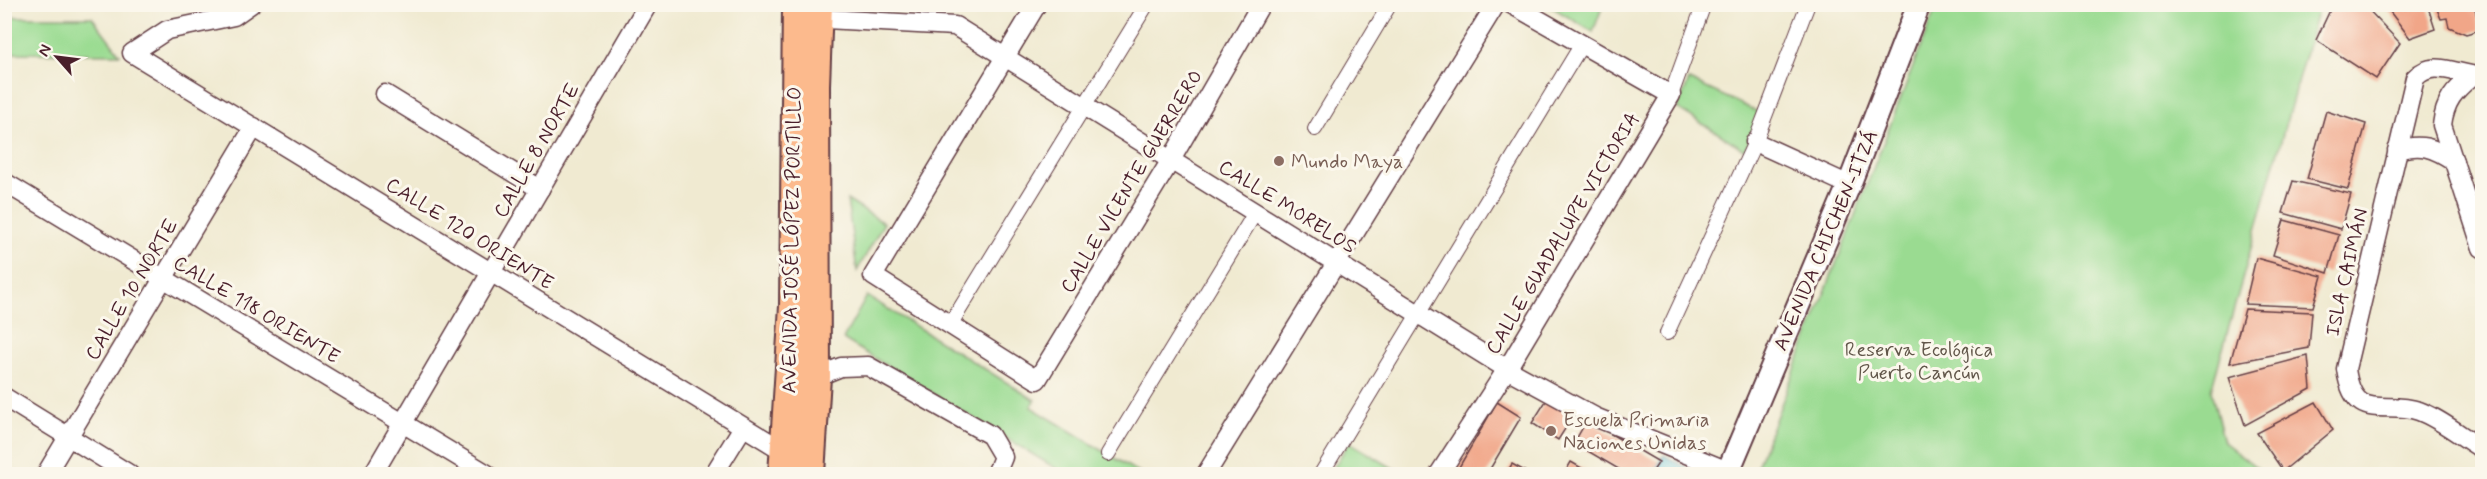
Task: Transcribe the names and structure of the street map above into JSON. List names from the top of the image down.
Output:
{
  "streets": {
    "main road": ["AVENIDA JOSÉ LÓPEZ PORTILLO"],
    "street": [
      "CALLE 8 NORTE",
      "CALLE VICENTE GUERRERO",
      "CALLE MORELOS",
      "CALLE 120 ORIENTE",
      "CALLE GUADALUPE VICTORIA",
      "AVENIDA CHICHEN-ITZÁ",
      "ISLA CAIMÁN",
      "CALLE 10 NORTE",
      "CALLE 118 ORIENTE"
    ]
  },
  "crossings": [
    ["CALLE 8 NORTE", "CALLE 120 ORIENTE"],
    ["CALLE 8 NORTE", "CALLE 118 ORIENTE"],
    ["CALLE VICENTE GUERRERO", "CALLE MORELOS"],
    ["CALLE MORELOS", "CALLE GUADALUPE VICTORIA"],
    ["CALLE MORELOS", "AVENIDA JOSÉ LÓPEZ PORTILLO"],
    ["CALLE MORELOS", "AVENIDA CHICHEN-ITZÁ"],
    ["CALLE 120 ORIENTE", "AVENIDA JOSÉ LÓPEZ PORTILLO"],
    ["CALLE 120 ORIENTE", "CALLE 10 NORTE"],
    ["CALLE 10 NORTE", "CALLE 118 ORIENTE"]
  ],
  "parks": ["Reserva Ecológica Puerto Cancún"],
  "places": ["Mundo Maya", "Escuela Primaria Naciones Unidas"],
  "north": "top left"
}
